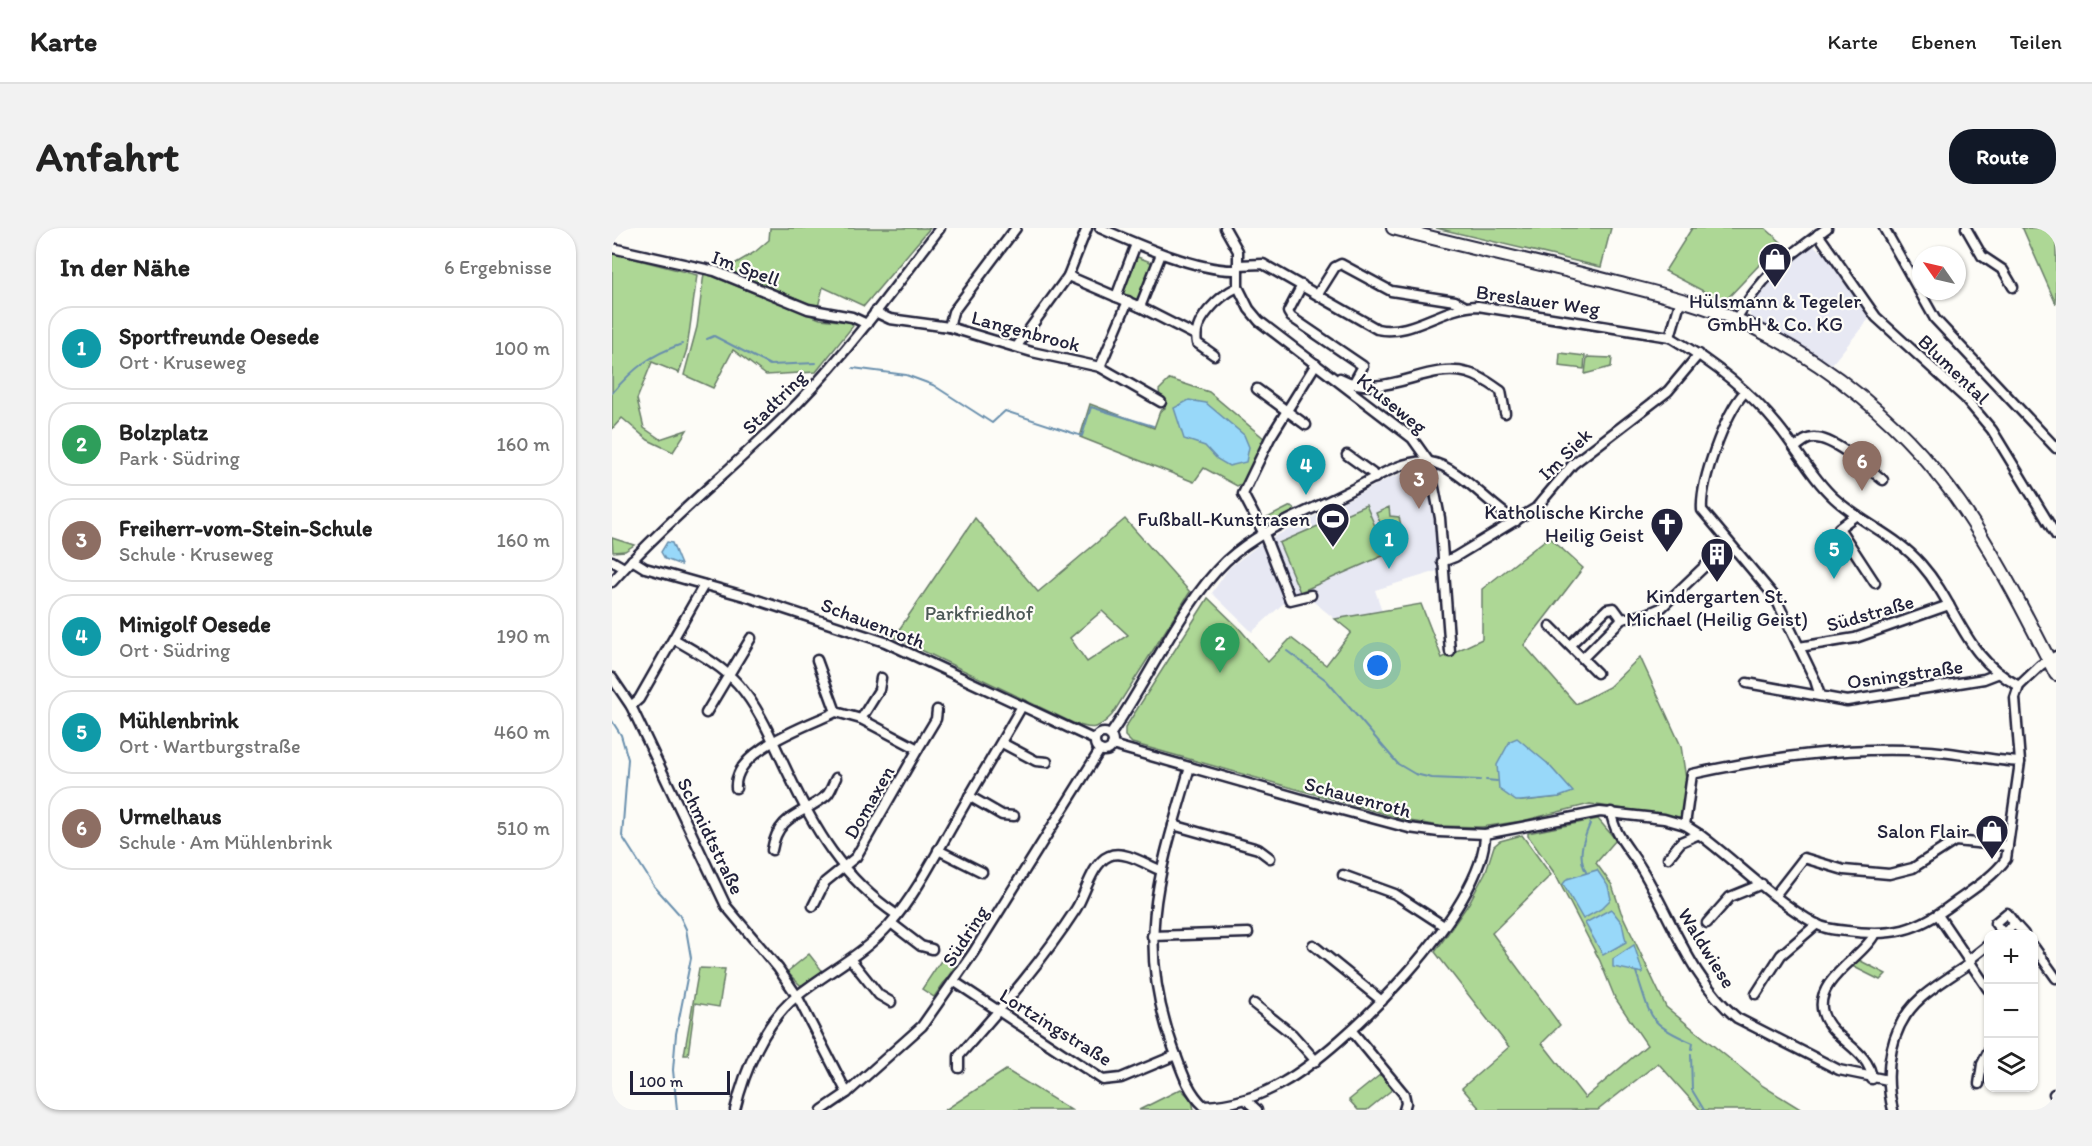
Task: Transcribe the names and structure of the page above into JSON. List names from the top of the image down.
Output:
{
  "streets": {
    "street": [
      "Im Spell",
      "Breslauer Weg",
      "Langenbrook",
      "Blumental",
      "Stadtring",
      "Kruseweg",
      "Im Siek",
      "Südstraße",
      "Schauenroth",
      "Osningstraße",
      "Domaxen",
      "Schmidtstraße",
      "Südring",
      "Waldwiese",
      "Lortzingstraße"
    ]
  },
  "crossings": [
    ["Im Spell", "Stadtring"],
    ["Breslauer Weg", "Kruseweg"],
    ["Langenbrook", "Stadtring"],
    ["Stadtring", "Schauenroth"],
    ["Kruseweg", "Im Siek"],
    ["Schauenroth", "Südring"],
    ["Schauenroth", "Waldwiese"],
    ["Schmidtstraße", "Südring"],
    ["Südring", "Lortzingstraße"]
  ],
  "parks": ["Parkfriedhof"],
  "places": {
    "shop": ["Hülsmann & Tegeler GmbH & Co. KG", "Salon Flair"],
    "sports": ["Fußball-Kunstrasen"],
    "church": ["Katholische Kirche Heilig Geist"],
    "building": ["Kindergarten St. Michael (Heilig Geist)"]
  },
  "scale_bar": "100 m",
  "north": "top left",
  "page": {
    "header": "Karte",
    "nav": ["Karte", "Ebenen", "Teilen"],
    "buttons": "Route",
    "title": "Anfahrt",
    "heading": ["In der Nähe", "6 Ergebnisse"],
    "list": [
      {
        "mark": "1",
        "name": "Sportfreunde Oesede",
        "note": "Ort · Kruseweg",
        "value": "100 m"
      },
      {
        "mark": "2",
        "name": "Bolzplatz",
        "note": "Park · Südring",
        "value": "160 m"
      },
      {
        "mark": "3",
        "name": "Freiherr-vom-Stein-Schule",
        "note": "Schule · Kruseweg",
        "value": "160 m"
      },
      {
        "mark": "4",
        "name": "Minigolf Oesede",
        "note": "Ort · Südring",
        "value": "190 m"
      },
      {
        "mark": "5",
        "name": "Mühlenbrink",
        "note": "Ort · Wartburgstraße",
        "value": "460 m"
      },
      {
        "mark": "6",
        "name": "Urmelhaus",
        "note": "Schule · Am Mühlenbrink",
        "value": "510 m"
      }
    ],
    "pins": [
      "6",
      "4",
      "3",
      "1",
      "5",
      "2"
    ],
    "map_buttons": ["+", "−"],
    "scale": "100 m"
  }
}
